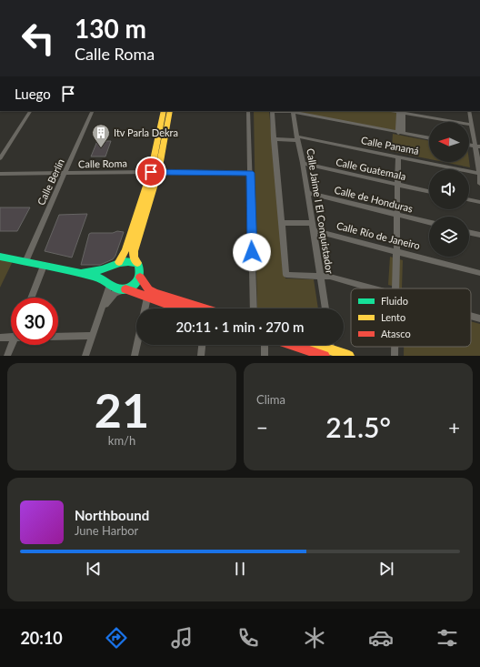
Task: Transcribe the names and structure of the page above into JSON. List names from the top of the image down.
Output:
{
  "streets": {
    "street": [
      "Calle Panamá",
      "Calle Roma",
      "Calle Guatemala",
      "Calle Berlín",
      "Calle de Honduras",
      "Calle Jaime I El Conquistador",
      "Calle Río de Janeiro"
    ]
  },
  "crossings": [
    ["Calle Panamá", "Calle Jaime I El Conquistador"],
    ["Calle Roma", "Calle Berlín"],
    ["Calle Guatemala", "Calle Jaime I El Conquistador"],
    ["Calle de Honduras", "Calle Jaime I El Conquistador"],
    ["Calle Jaime I El Conquistador", "Calle Río de Janeiro"]
  ],
  "places": {
    "building": ["Itv Parla Dekra"]
  },
  "legend": ["Fluido", "Lento", "Atasco"],
  "north": "left",
  "page": {
    "turn": ["130 m", "Calle Roma"],
    "then": "Luego",
    "limit": "30",
    "trip": "20:11 · 1 min · 270 m",
    "tile": [
      ["21", "km/h"],
      "Clima"
    ],
    "heat": ["−", "21.5°", "+"],
    "song": ["Northbound", "June Harbor"],
    "tabs": "20:10"
  }
}
